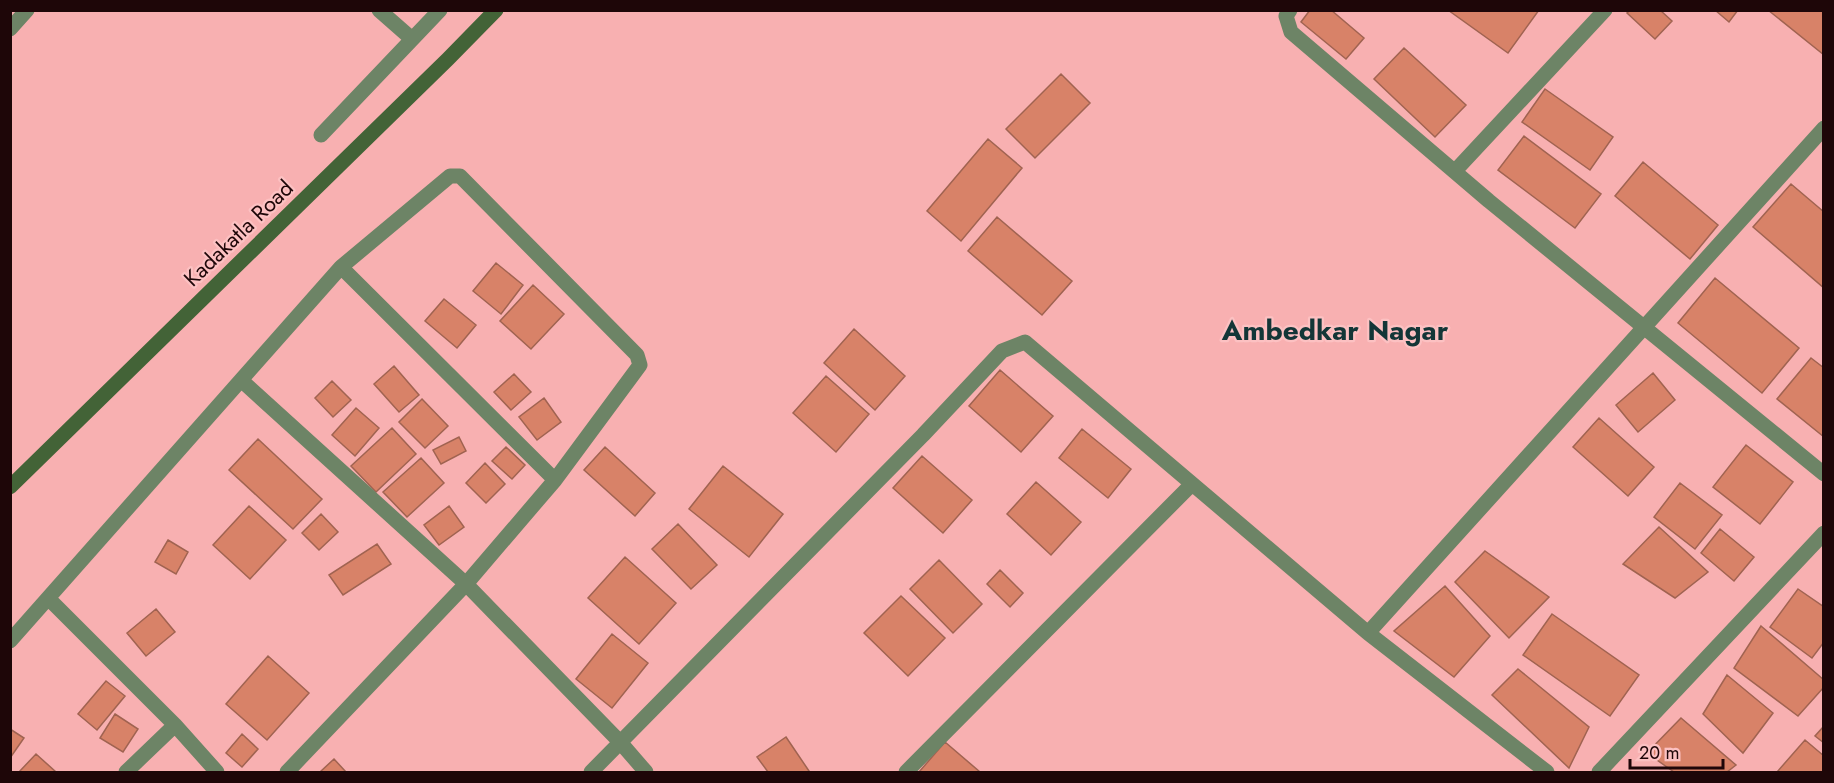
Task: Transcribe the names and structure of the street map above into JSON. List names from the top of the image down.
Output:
{
  "streets": {
    "street": ["Kadakatla Road"]
  },
  "districts": ["Ambedkar Nagar"],
  "scale_bar": "20 m"
}
